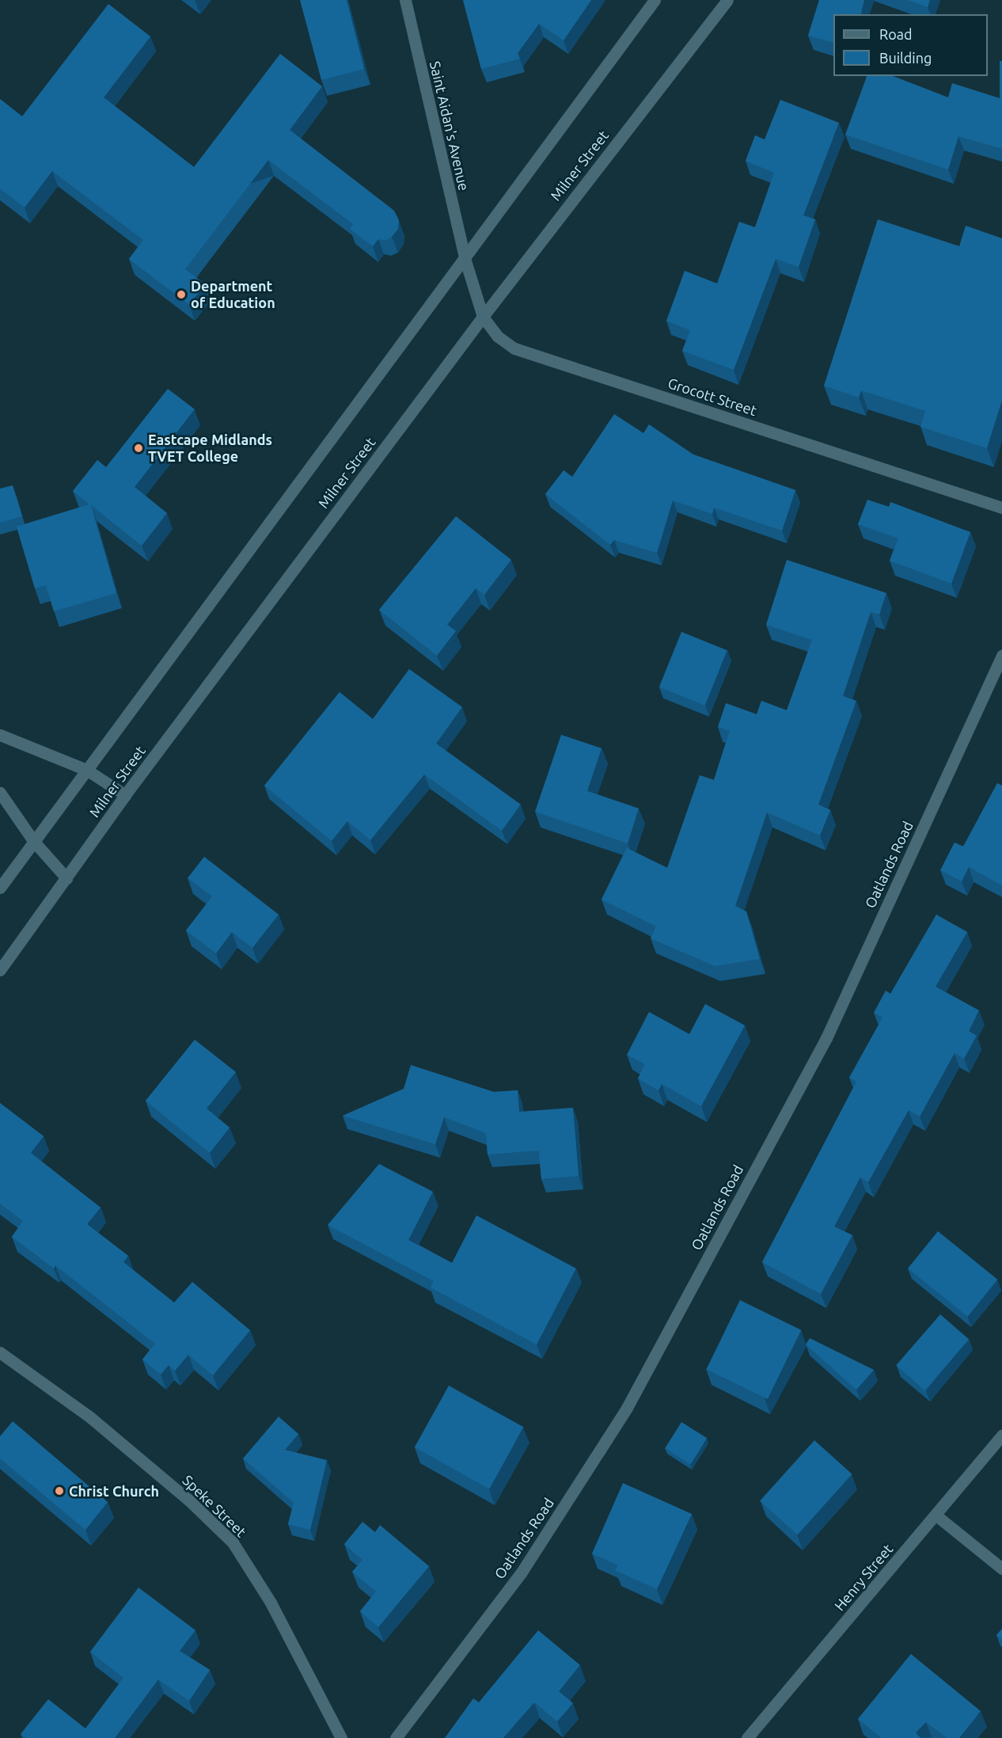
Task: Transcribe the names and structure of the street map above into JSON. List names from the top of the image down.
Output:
{
  "streets": {
    "street": [
      "Saint Aidan's Avenue",
      "Milner Street",
      "Grocott Street",
      "Oatlands Road",
      "Speke Street",
      "Henry Street"
    ]
  },
  "crossings": [
    ["Saint Aidan's Avenue", "Grocott Street"],
    ["Milner Street", "Grocott Street"]
  ],
  "places": ["Department of Education", "Eastcape Midlands TVET College", "Christ Church"],
  "legend": ["Road", "Building"]
}
